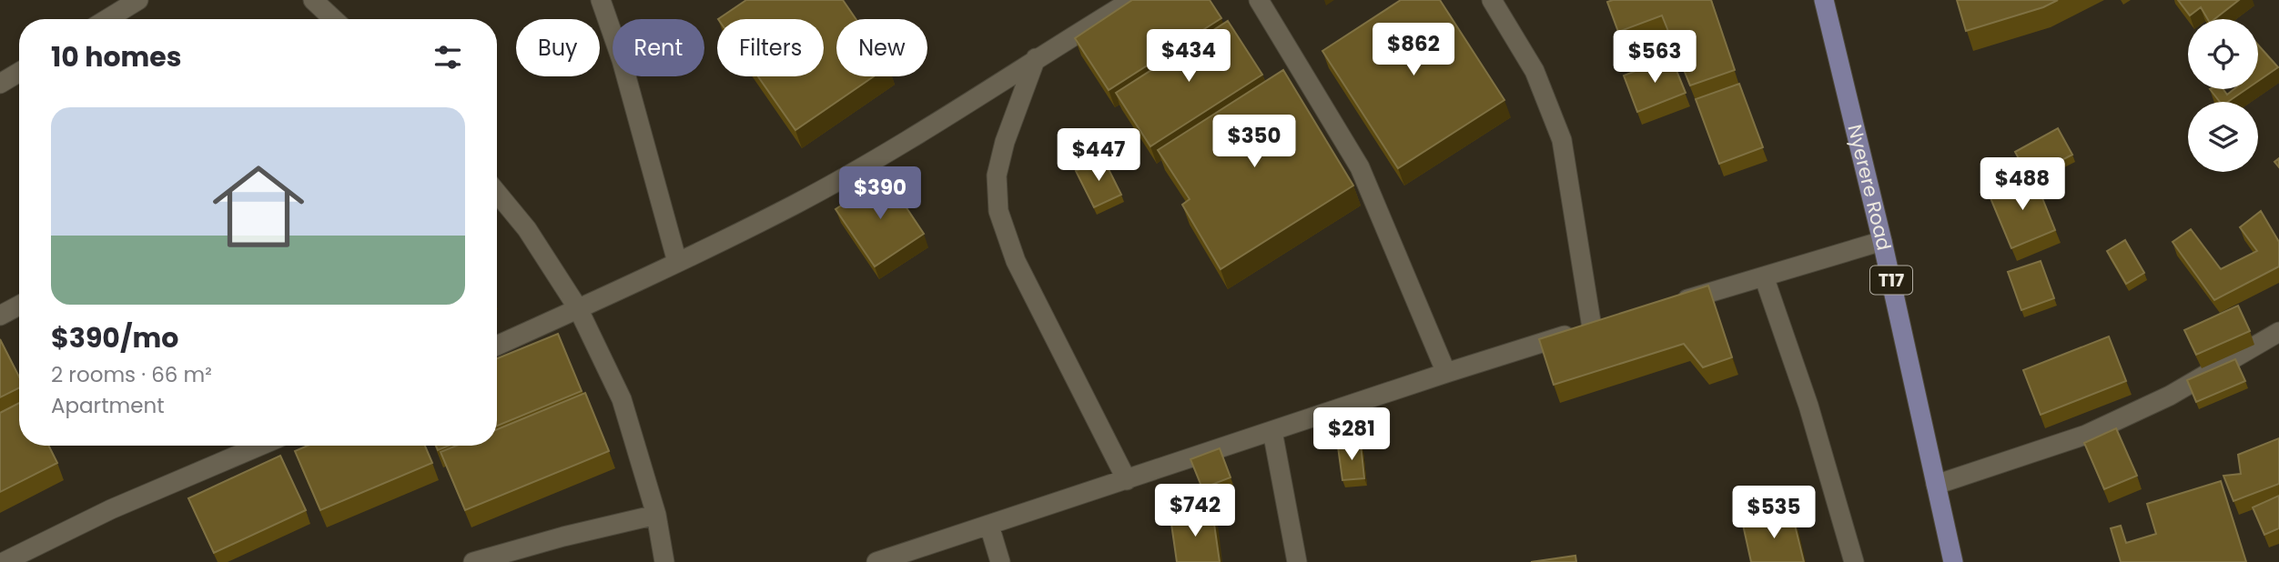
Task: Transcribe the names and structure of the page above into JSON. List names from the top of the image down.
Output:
{
  "streets": {
    "main road": ["Nyerere Road", "T17"]
  },
  "page": {
    "chip": [
      "Buy",
      "Rent",
      "Filters",
      "New"
    ],
    "heading": "10 homes",
    "price": [
      "$862",
      "$434",
      "$563",
      "$350",
      "$447",
      "$488",
      "$390",
      "$281",
      "$742",
      "$535"
    ],
    "list": [
      {
        "name": "$390/mo",
        "note": "2 rooms · 66 m² · Apartment"
      }
    ]
  }
}
